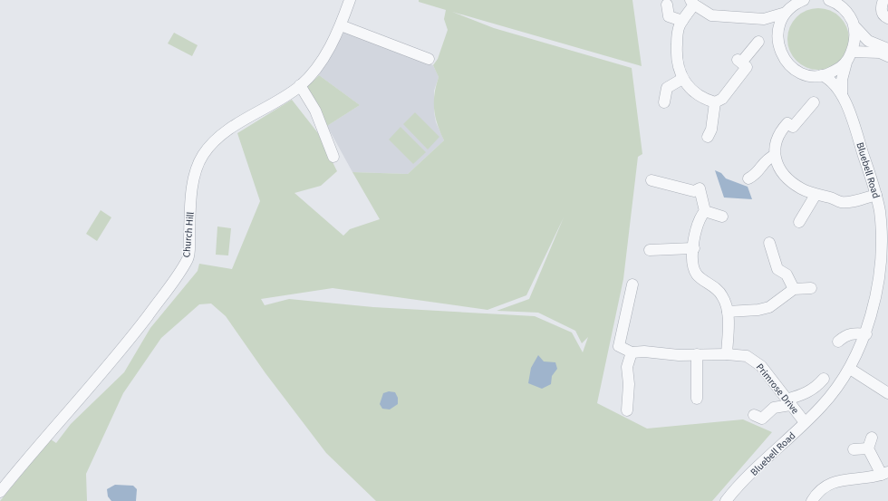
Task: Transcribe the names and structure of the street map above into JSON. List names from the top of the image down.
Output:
{
  "streets": {
    "street": ["Bluebell Road", "Church Hill", "Primrose Drive"]
  },
  "crossings": [
    ["Bluebell Road", "Primrose Drive"]
  ]
}
